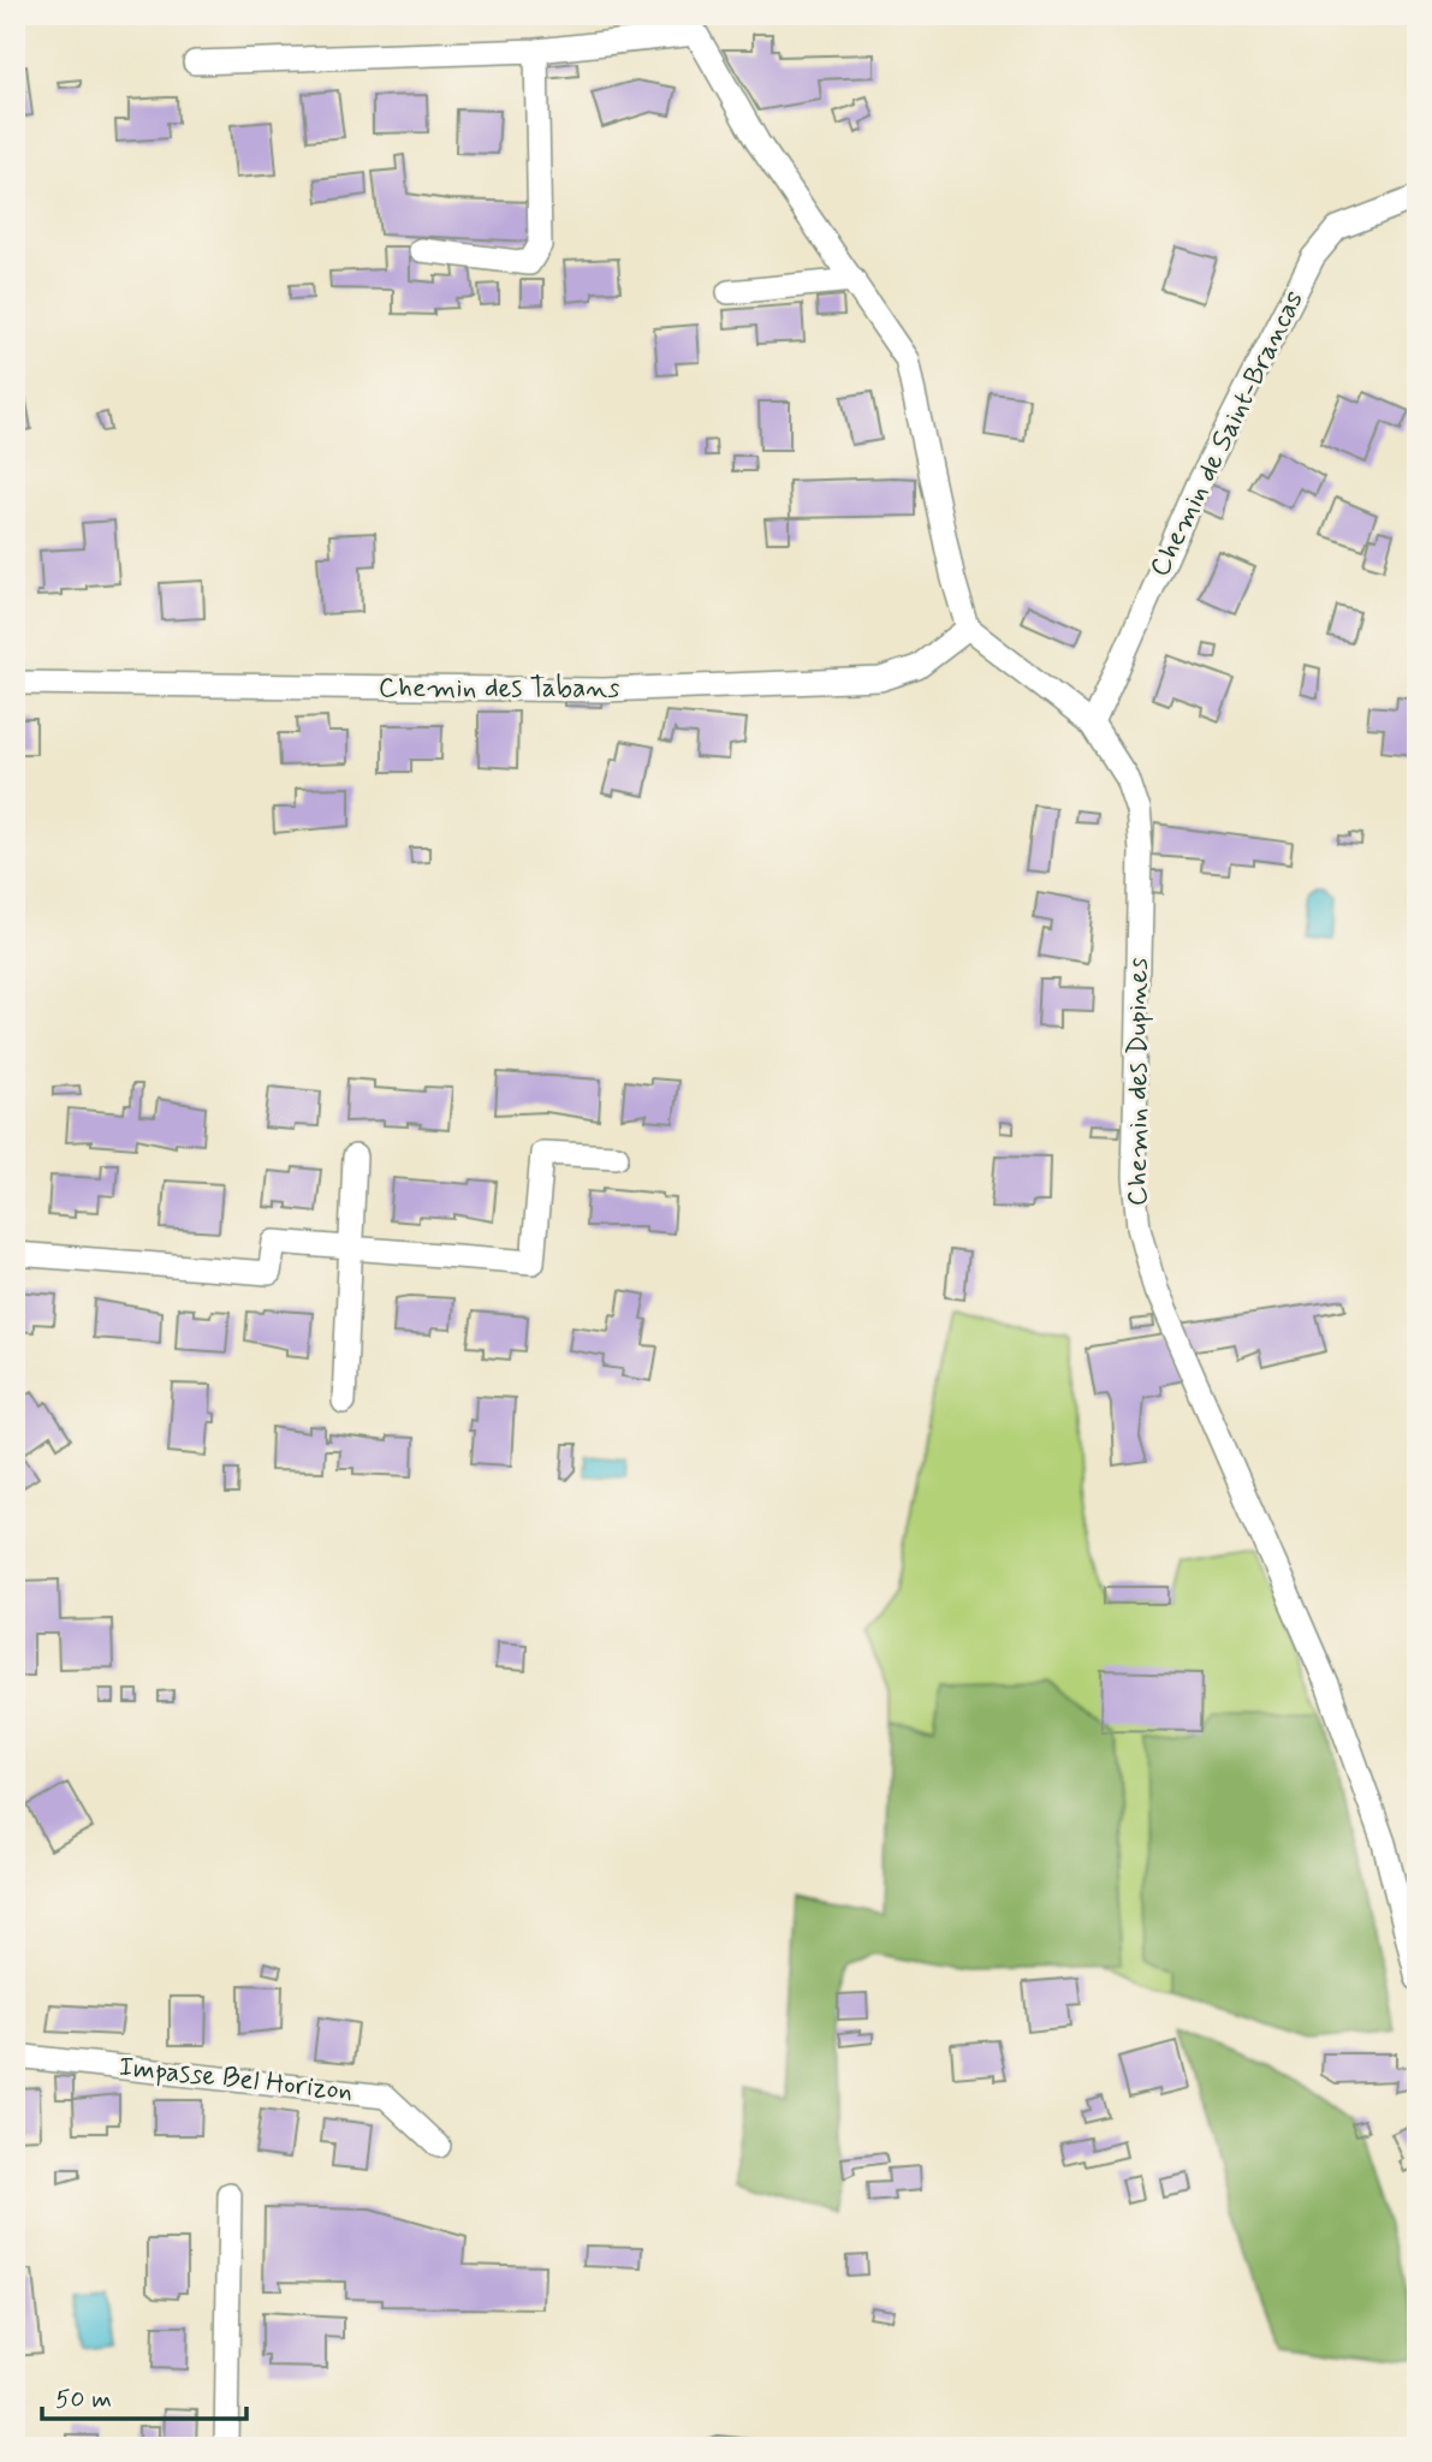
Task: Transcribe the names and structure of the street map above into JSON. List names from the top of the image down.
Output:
{
  "streets": {
    "street": [
      "Chemin de Saint-Brancas",
      "Chemin des Tabans",
      "Chemin des Dupines",
      "Impasse Bel Horizon"
    ]
  },
  "crossings": [
    ["Chemin de Saint-Brancas", "Chemin des Dupines"],
    ["Chemin des Tabans", "Chemin des Dupines"]
  ],
  "scale_bar": "50 m"
}
